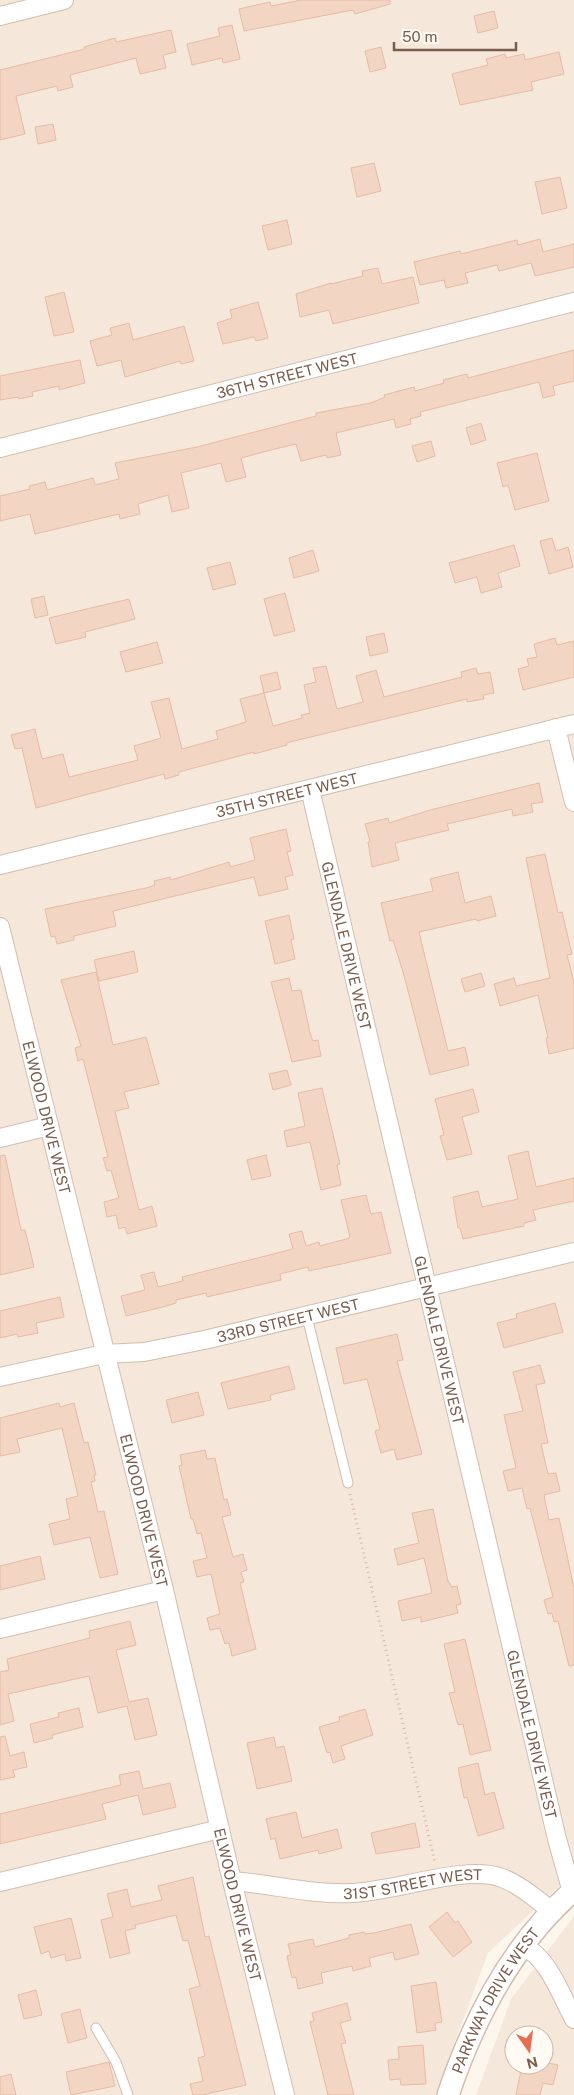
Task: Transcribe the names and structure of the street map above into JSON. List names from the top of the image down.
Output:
{
  "streets": {
    "street": [
      "36TH STREET WEST",
      "35TH STREET WEST",
      "GLENDALE DRIVE WEST",
      "ELWOOD DRIVE WEST",
      "33RD STREET WEST",
      "31ST STREET WEST",
      "PARKWAY DRIVE WEST"
    ]
  },
  "crossings": [
    ["35TH STREET WEST", "GLENDALE DRIVE WEST"],
    ["GLENDALE DRIVE WEST", "33RD STREET WEST"],
    ["ELWOOD DRIVE WEST", "33RD STREET WEST"],
    ["ELWOOD DRIVE WEST", "31ST STREET WEST"],
    ["31ST STREET WEST", "PARKWAY DRIVE WEST"]
  ],
  "scale_bar": "50 m",
  "north": "bottom"
}
